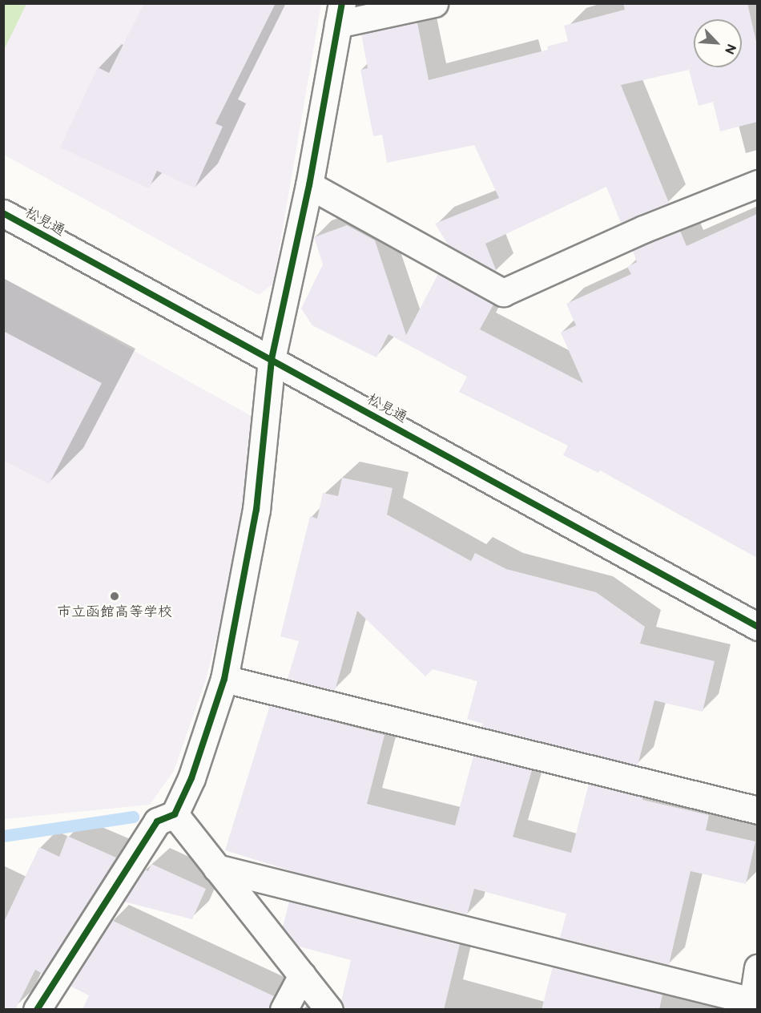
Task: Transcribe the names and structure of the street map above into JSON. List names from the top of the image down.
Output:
{
  "streets": {
    "street": ["松見通"]
  },
  "places": ["市立函館高等学校"],
  "north": "bottom right"
}
